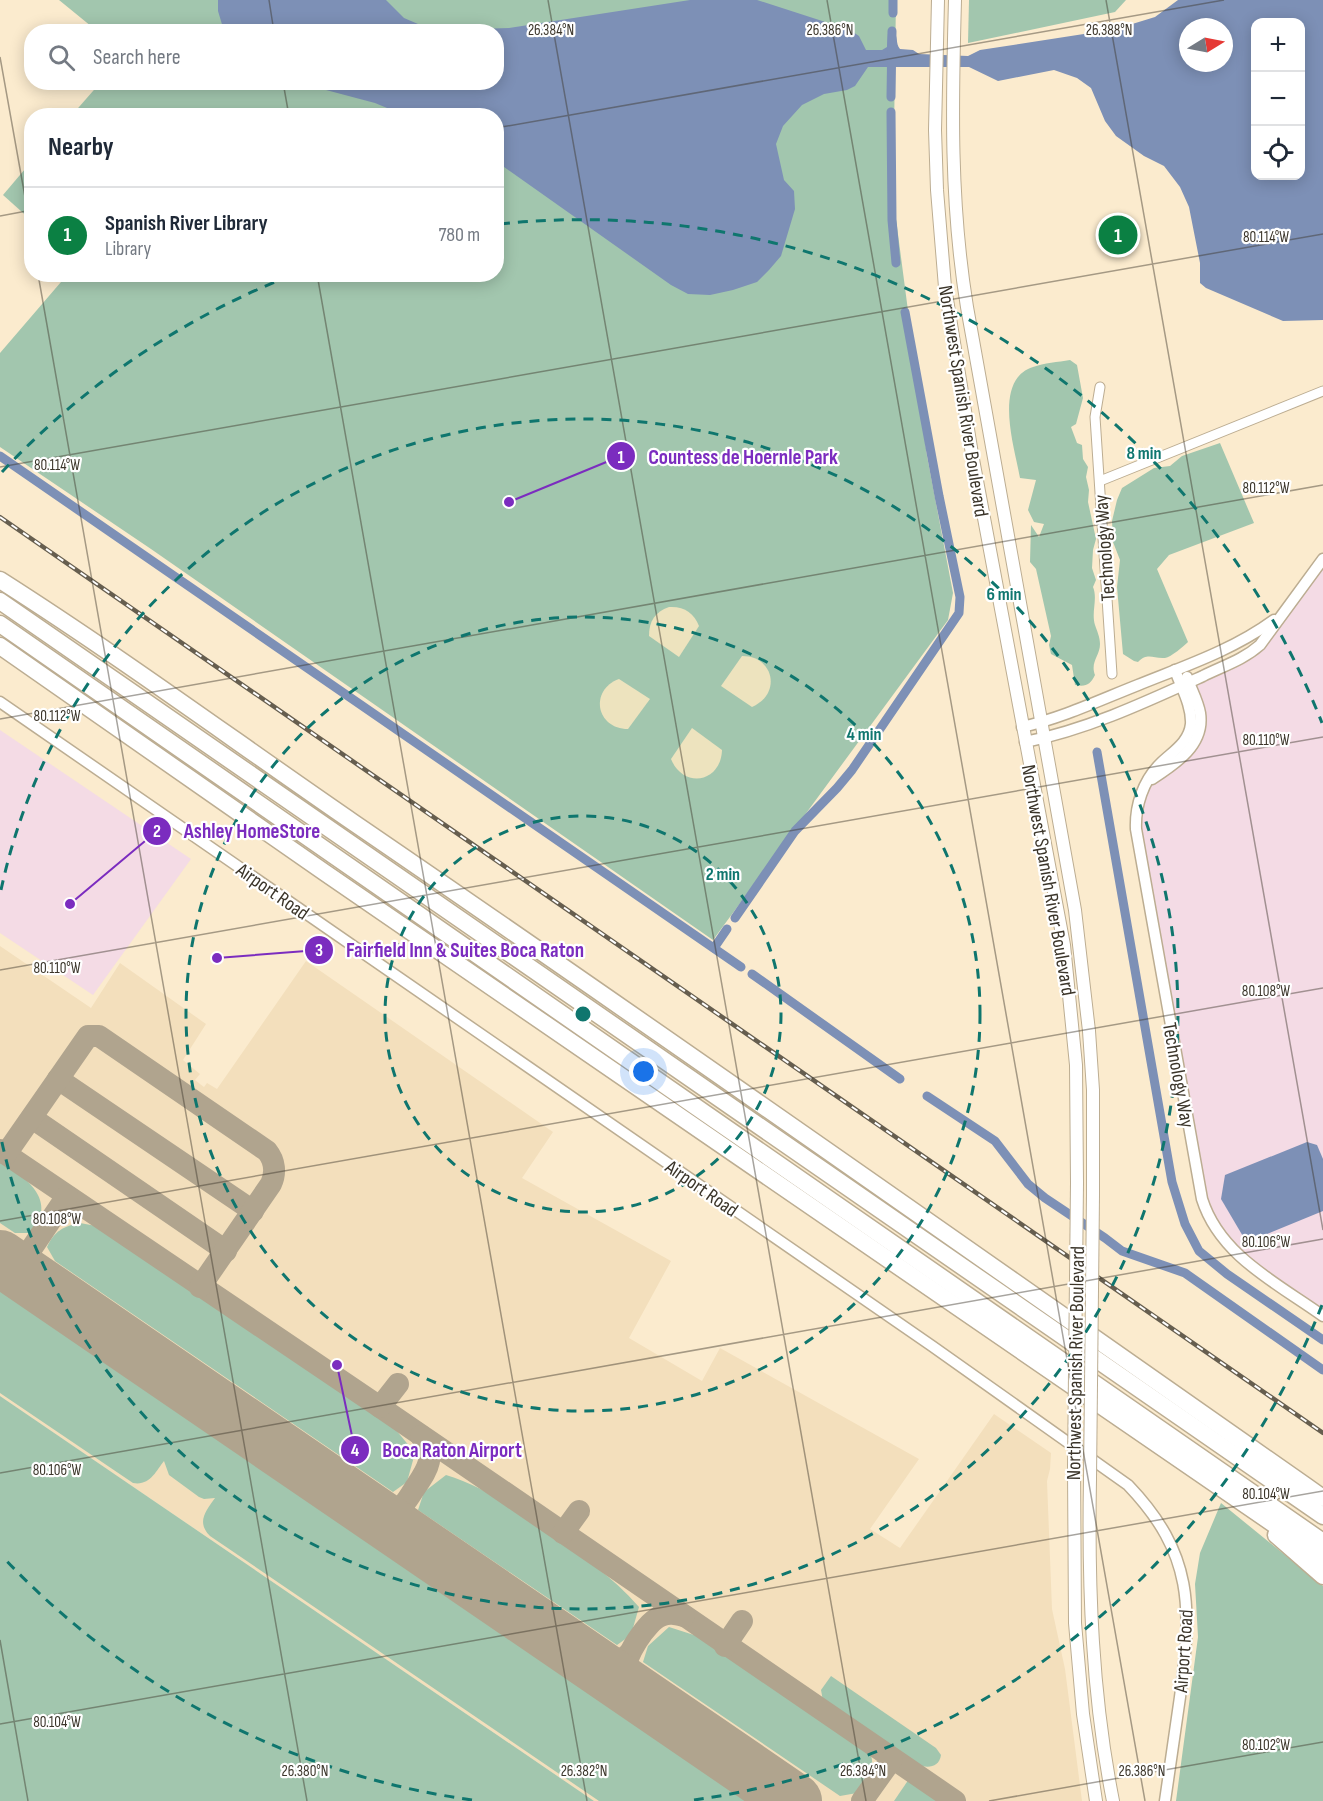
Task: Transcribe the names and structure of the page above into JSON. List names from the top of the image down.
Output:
{
  "streets": {
    "main road": ["Northwest Spanish River Boulevard"],
    "street": ["Technology Way", "Airport Road"]
  },
  "places": [
    "Countess de Hoernle Park",
    "Ashley HomeStore",
    "Fairfield Inn & Suites Boca Raton",
    "Boca Raton Airport"
  ],
  "north": "right",
  "page": {
    "map_buttons": ["+", "−"],
    "search": "Search here",
    "heading": "Nearby",
    "list": [
      {
        "mark": "1",
        "name": "Spanish River Library",
        "note": "Library",
        "value": "780 m"
      }
    ],
    "pins": "1"
  },
  "coordinates": [
    "26.384°N",
    "26.386°N",
    "26.388°N",
    "80.114°W",
    "80.112°W",
    "80.110°W",
    "80.108°W",
    "80.106°W",
    "80.104°W",
    "80.102°W",
    "26.380°N",
    "26.382°N"
  ],
  "rings": [
    "8 min",
    "6 min",
    "4 min",
    "2 min"
  ]
}
